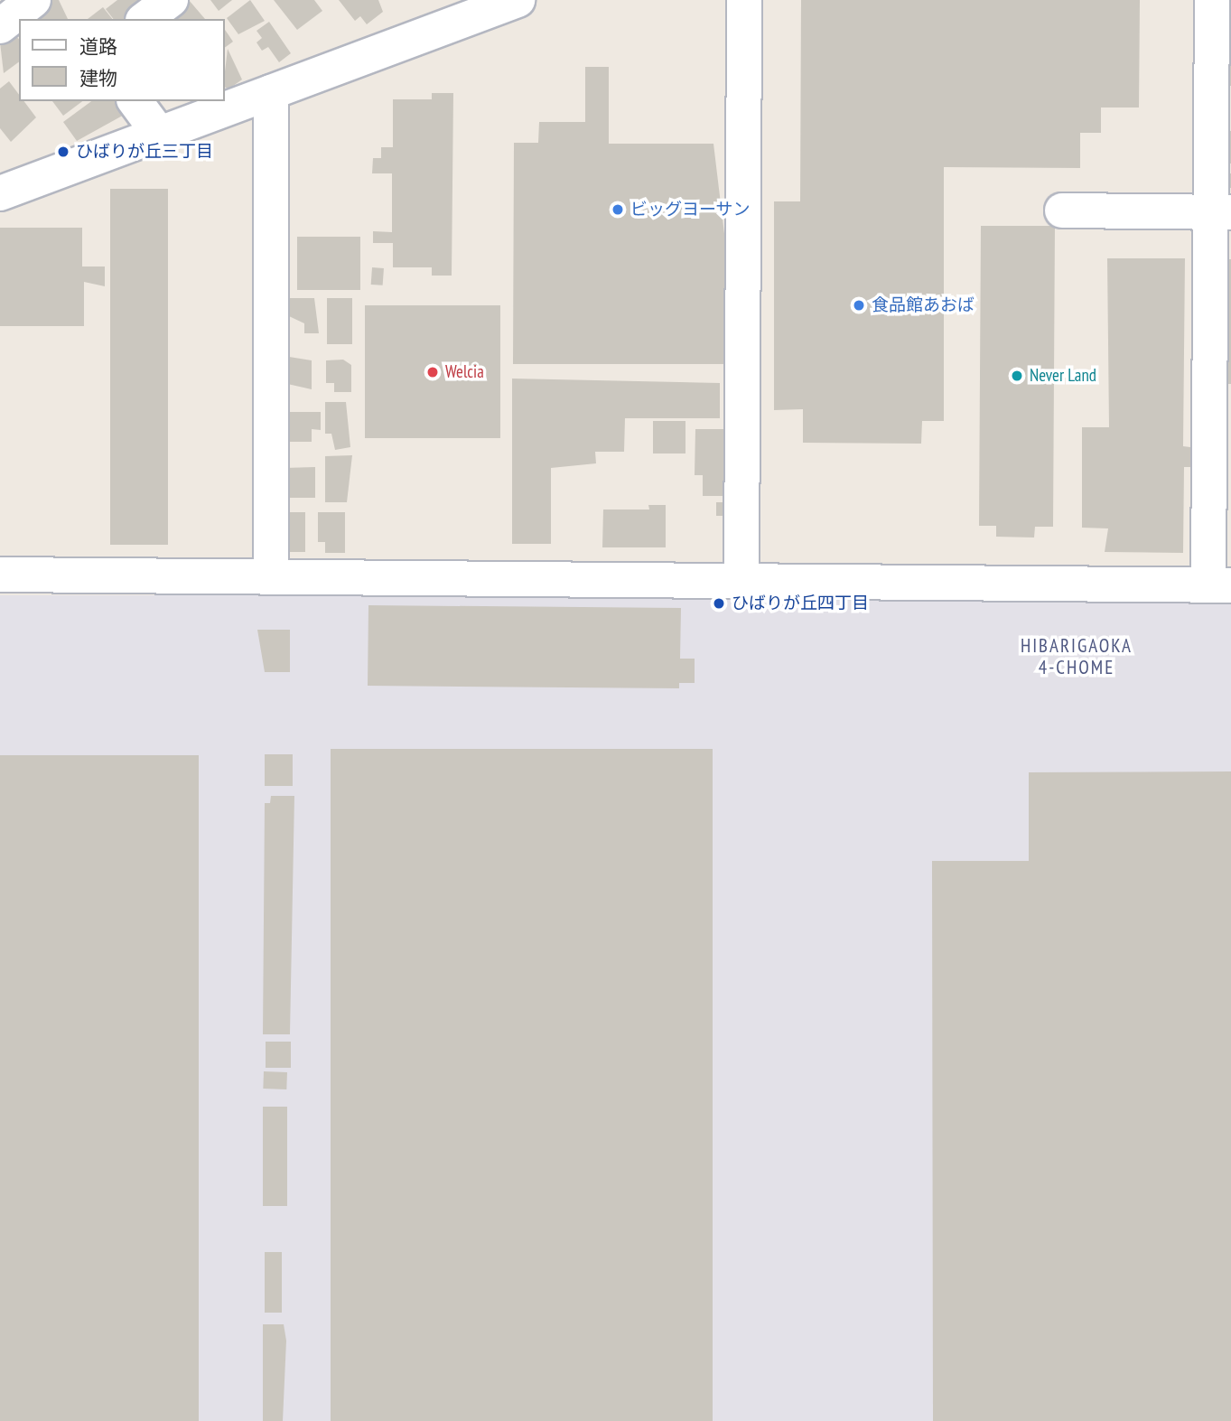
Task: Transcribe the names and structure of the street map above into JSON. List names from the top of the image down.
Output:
{
  "districts": ["HIBARIGAOKA 4-CHOME"],
  "places": [
    "ひばりが丘三丁目",
    "ビッグヨーサン",
    "食品館あおば",
    "Welcia",
    "Never Land",
    "ひばりが丘四丁目"
  ],
  "legend": ["道路", "建物"]
}
